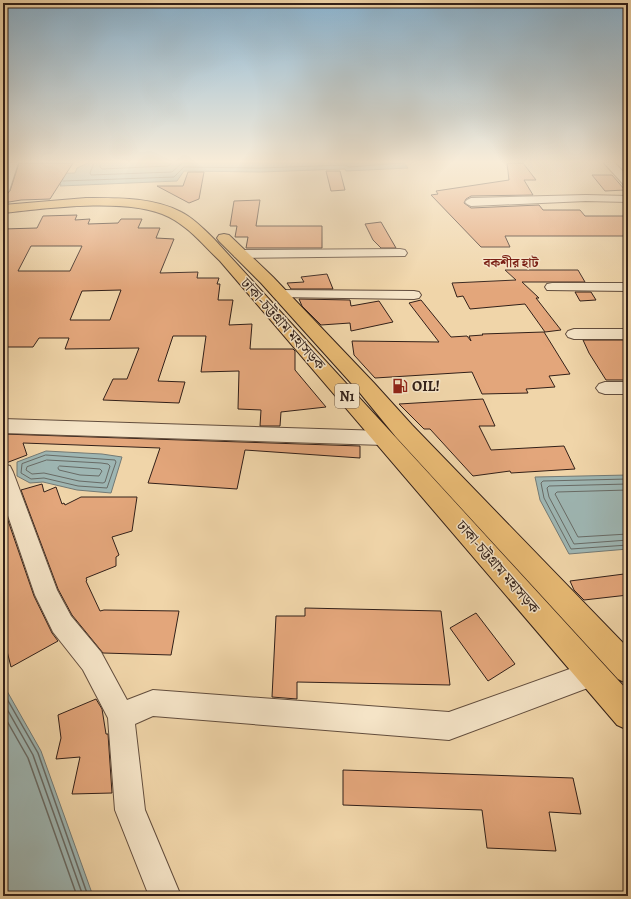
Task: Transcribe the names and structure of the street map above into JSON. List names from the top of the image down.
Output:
{
  "streets": {
    "highway": ["ঢাকা-চট্টগ্রাম মহাসড়ক", "N1"]
  },
  "districts": ["বকশীর হাট"],
  "places": {
    "fuel station": ["OIL!"]
  }
}
